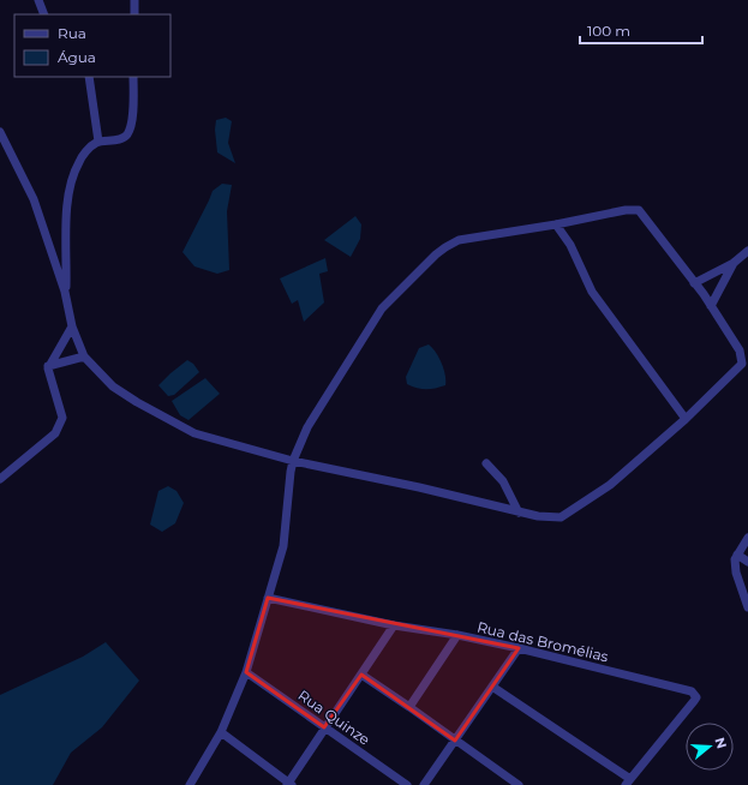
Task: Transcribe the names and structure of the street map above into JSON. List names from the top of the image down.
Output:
{
  "streets": {
    "street": ["Rua das Bromélias", "Rua Quinze"]
  },
  "legend": ["Rua", "Água"],
  "scale_bar": "100 m",
  "north": "right"
}
